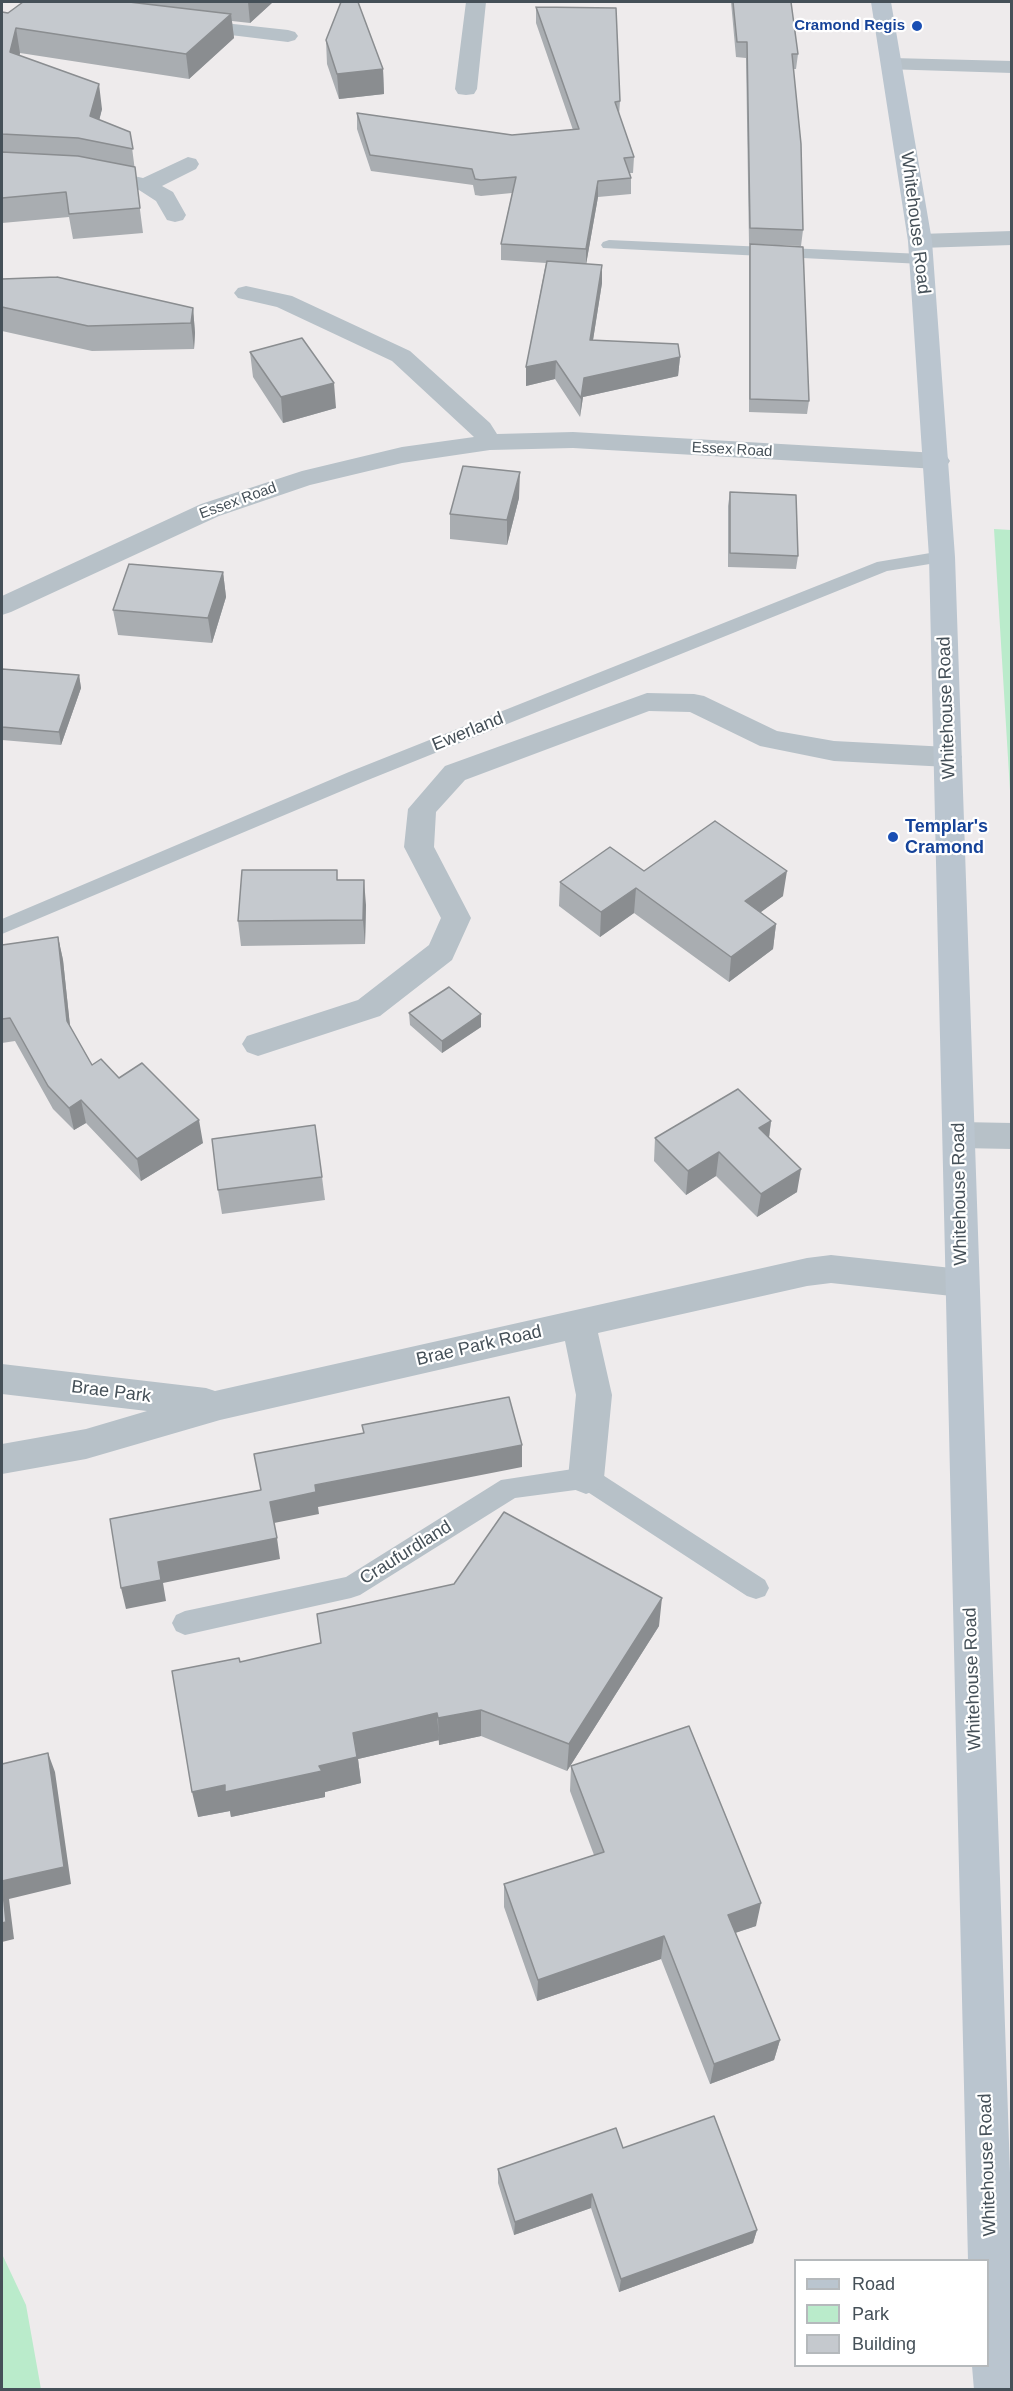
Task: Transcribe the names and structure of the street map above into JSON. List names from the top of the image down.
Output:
{
  "streets": {
    "street": [
      "Whitehouse Road",
      "Essex Road",
      "Brae Park Road",
      "Brae Park"
    ],
    "lane": ["Ewerland", "Craufurdland"]
  },
  "crossings": [
    ["Whitehouse Road", "Essex Road"],
    ["Whitehouse Road", "Ewerland"],
    ["Whitehouse Road", "Brae Park Road"],
    ["Brae Park Road", "Brae Park"]
  ],
  "places": ["Cramond Regis", "Templar's Cramond"],
  "legend": ["Road", "Park", "Building"]
}
